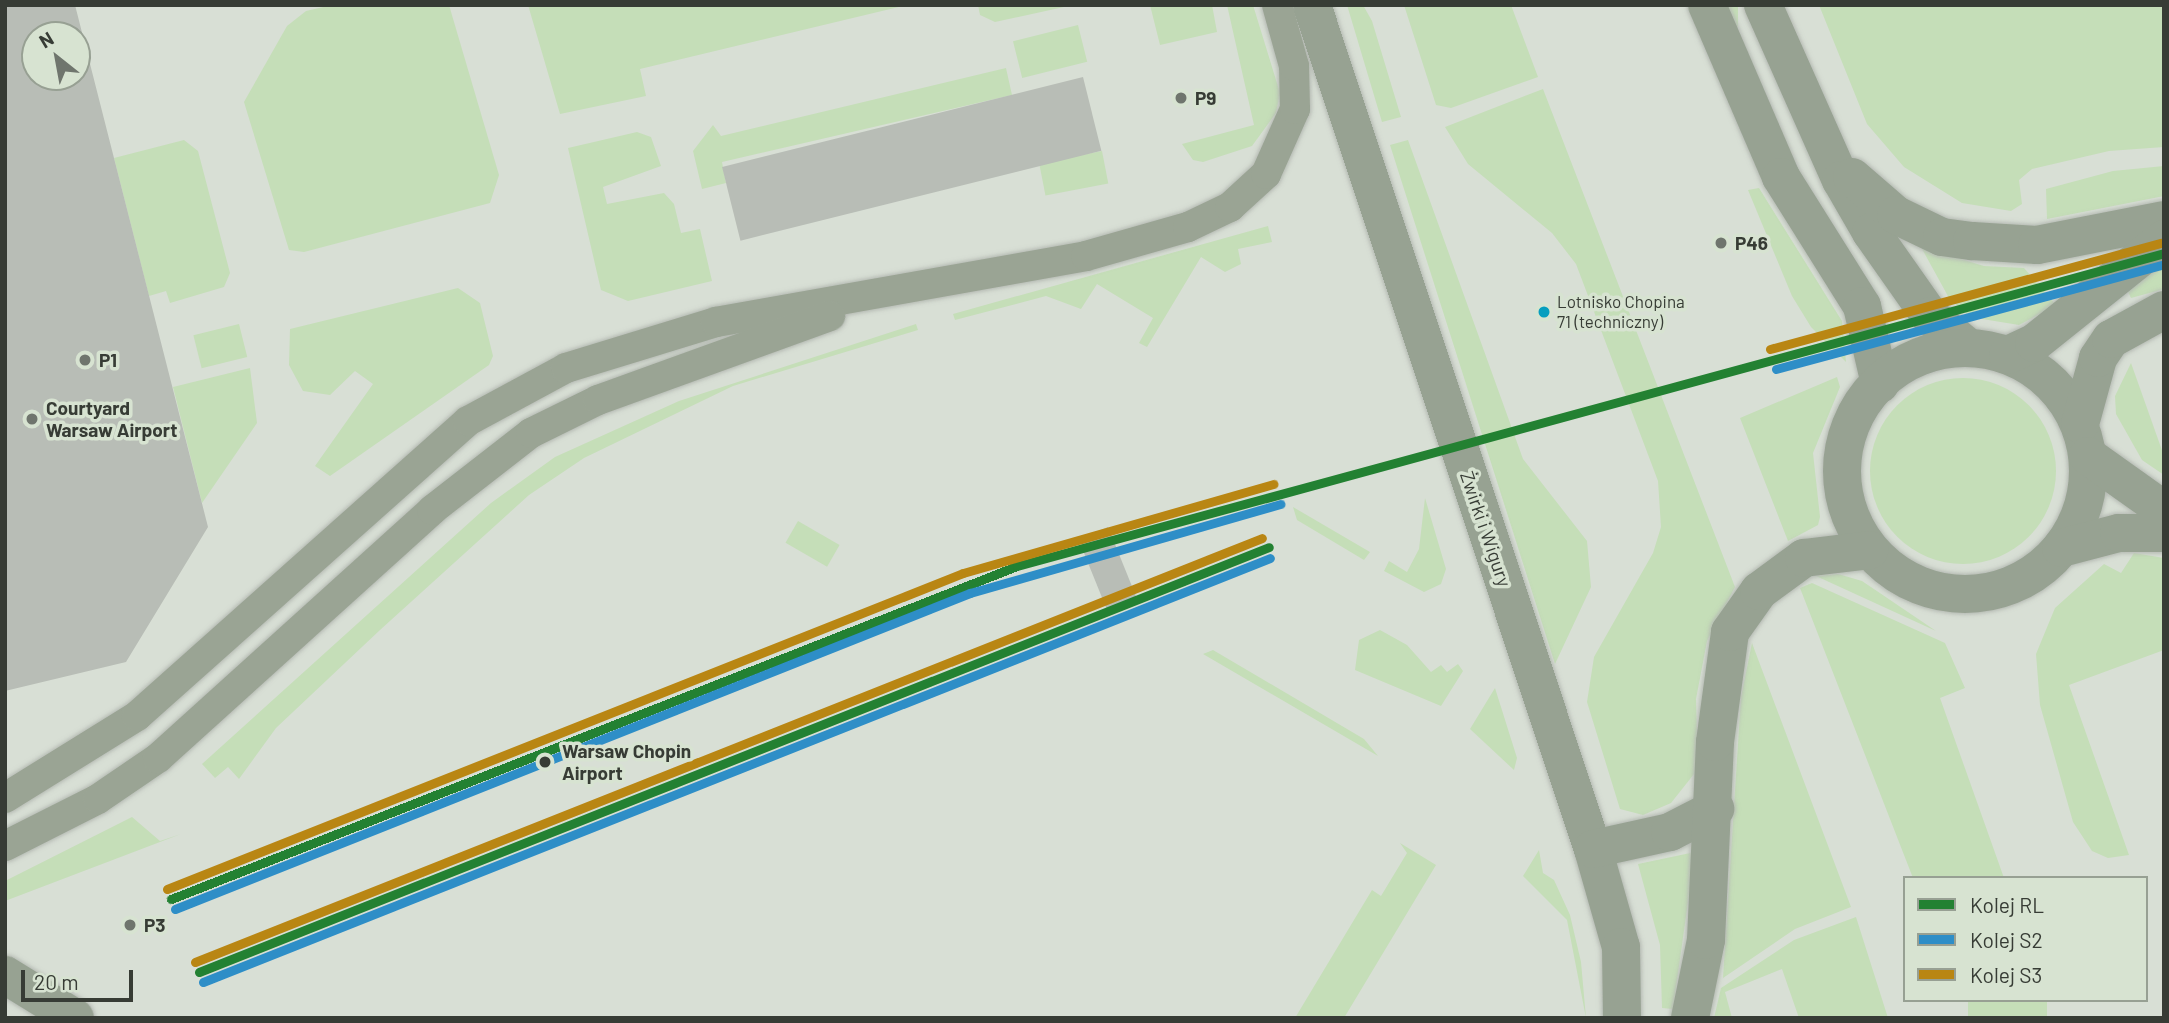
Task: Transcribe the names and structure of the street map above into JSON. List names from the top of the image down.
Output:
{
  "streets": {
    "main road": ["Żwirki i Wigury"]
  },
  "places": [
    "P9",
    "P46",
    "Lotnisko Chopina 71 (techniczny)",
    "P1",
    "Courtyard Warsaw Airport",
    "Warsaw Chopin Airport",
    "P3"
  ],
  "lines": ["rail line S3", "rail line RL", "rail line S2"],
  "legend": ["Kolej RL", "Kolej S2", "Kolej S3"],
  "scale_bar": "20 m",
  "north": "top left"
}
